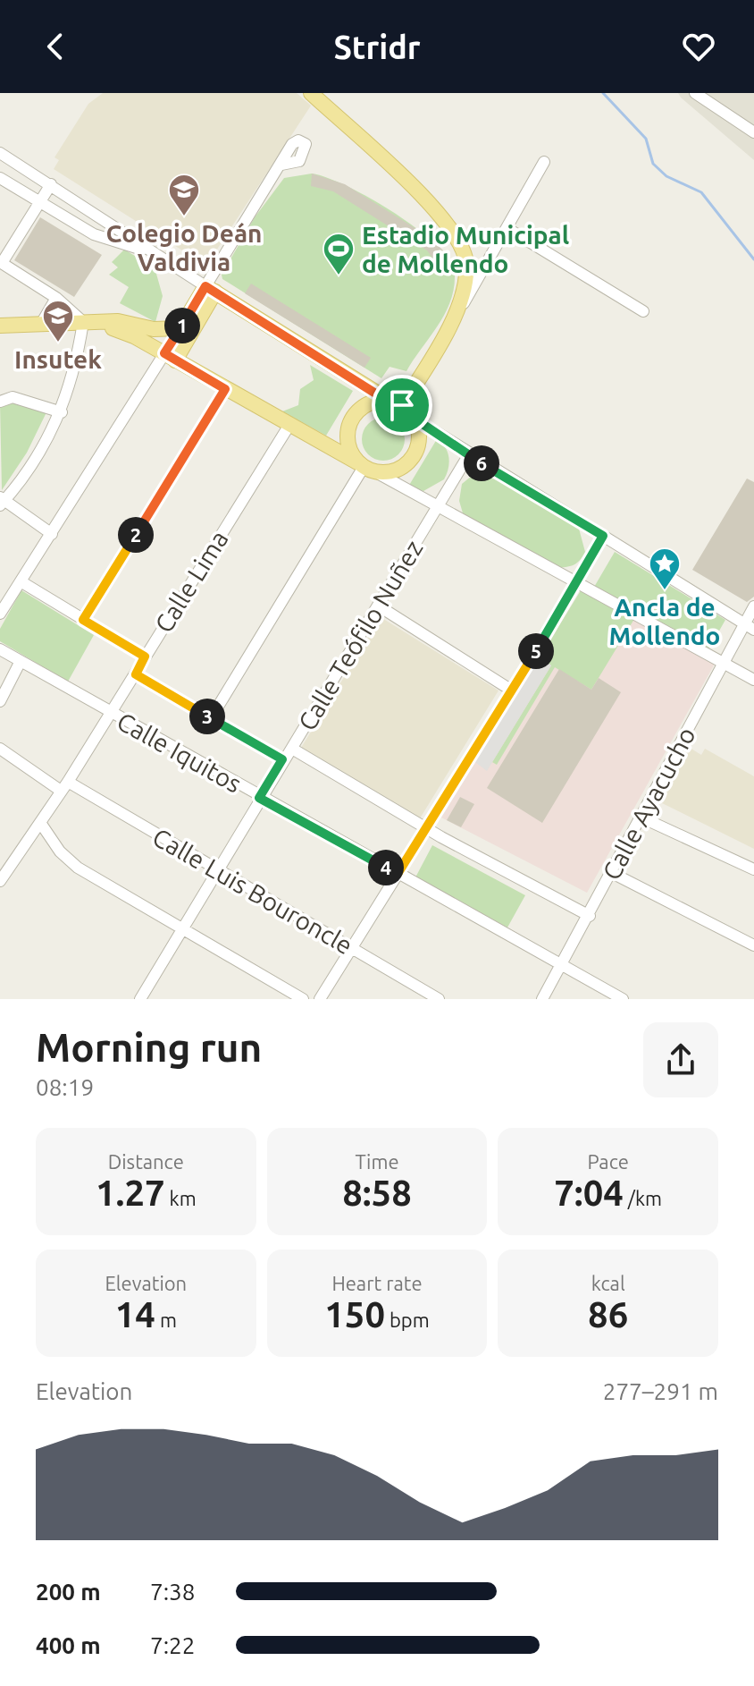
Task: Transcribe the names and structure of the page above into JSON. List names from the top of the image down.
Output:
{
  "streets": {
    "street": [
      "Calle Lima",
      "Calle Teófilo Nuñez",
      "Calle Iquitos",
      "Calle Ayacucho",
      "Calle Luis Bouroncle"
    ]
  },
  "crossings": [
    ["Calle Lima", "Calle Iquitos"],
    ["Calle Lima", "Calle Luis Bouroncle"],
    ["Calle Teófilo Nuñez", "Calle Iquitos"],
    ["Calle Teófilo Nuñez", "Calle Luis Bouroncle"],
    ["Calle Iquitos", "Calle Ayacucho"]
  ],
  "places": {
    "school or university": ["Colegio Deán Valdivia", "Insutek"],
    "sports": ["Estadio Municipal de Mollendo"],
    "place": ["Ancla de Mollendo"]
  },
  "page": {
    "header": "Stridr",
    "pins": [
      "1",
      "6",
      "2",
      "5",
      "3",
      "4"
    ],
    "heading": ["Morning run", "08:19"],
    "stats": [
      ["Distance", "1.27 km"],
      ["Time", "8:58"],
      ["Pace", "7:04 /km"],
      ["Elevation", "14 m"],
      ["Heart rate", "150 bpm"],
      ["kcal", "86"]
    ],
    "chart": ["Elevation", "277–291 m"],
    "list": [
      {
        "name": "200 m",
        "note": "7:38"
      },
      {
        "name": "400 m",
        "note": "7:22"
      }
    ]
  }
}
